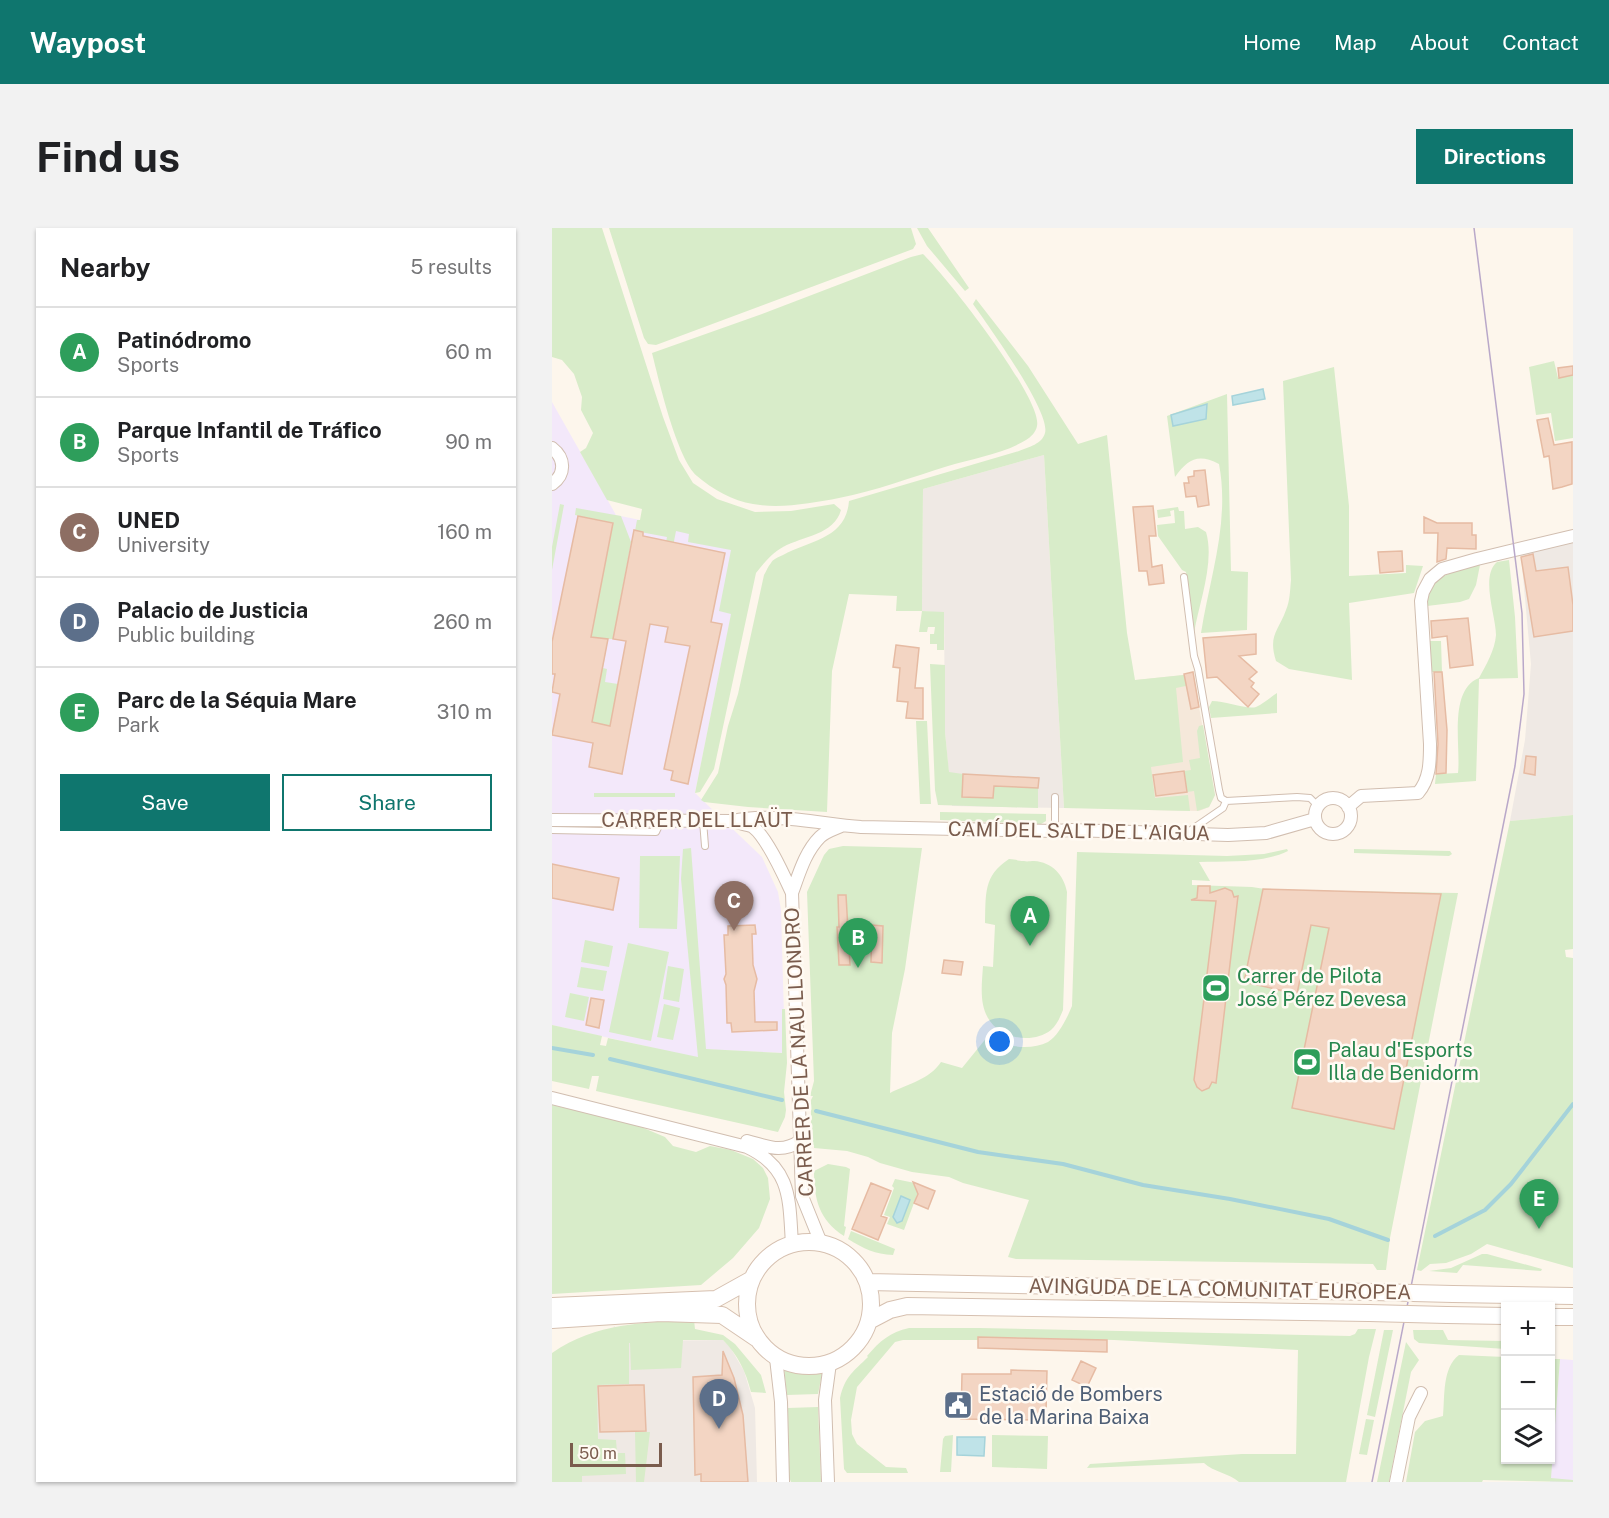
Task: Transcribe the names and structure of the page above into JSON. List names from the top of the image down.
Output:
{
  "streets": {
    "main road": ["AVINGUDA DE LA COMUNITAT EUROPEA"],
    "street": ["CARRER DEL LLAÜT", "CAMÍ DEL SALT DE L'AIGUA", "CARRER DE LA NAU LLONDRO"]
  },
  "crossings": [
    ["CARRER DEL LLAÜT", "CAMÍ DEL SALT DE L'AIGUA"],
    ["CARRER DEL LLAÜT", "CARRER DE LA NAU LLONDRO"],
    ["CAMÍ DEL SALT DE L'AIGUA", "CARRER DE LA NAU LLONDRO"],
    ["CARRER DE LA NAU LLONDRO", "AVINGUDA DE LA COMUNITAT EUROPEA"]
  ],
  "places": {
    "sports": ["Carrer de Pilota José Pérez Devesa", "Palau d'Esports Illa de Benidorm"],
    "public building": ["Estació de Bombers de la Marina Baixa"]
  },
  "scale_bar": "50 m",
  "page": {
    "header": "Waypost",
    "nav": [
      "Home",
      "Map",
      "About",
      "Contact"
    ],
    "buttons": [
      "Directions",
      ["Save", "Share"]
    ],
    "title": "Find us",
    "heading": ["Nearby", "5 results"],
    "list": [
      {
        "mark": "A",
        "name": "Patinódromo",
        "note": "Sports",
        "value": "60 m"
      },
      {
        "mark": "B",
        "name": "Parque Infantil de Tráfico",
        "note": "Sports",
        "value": "90 m"
      },
      {
        "mark": "C",
        "name": "UNED",
        "note": "University",
        "value": "160 m"
      },
      {
        "mark": "D",
        "name": "Palacio de Justicia",
        "note": "Public building",
        "value": "260 m"
      },
      {
        "mark": "E",
        "name": "Parc de la Séquia Mare",
        "note": "Park",
        "value": "310 m"
      }
    ],
    "pins": [
      "C",
      "A",
      "B",
      "E",
      "D"
    ],
    "map_buttons": ["+", "−"],
    "scale": "50 m"
  }
}
